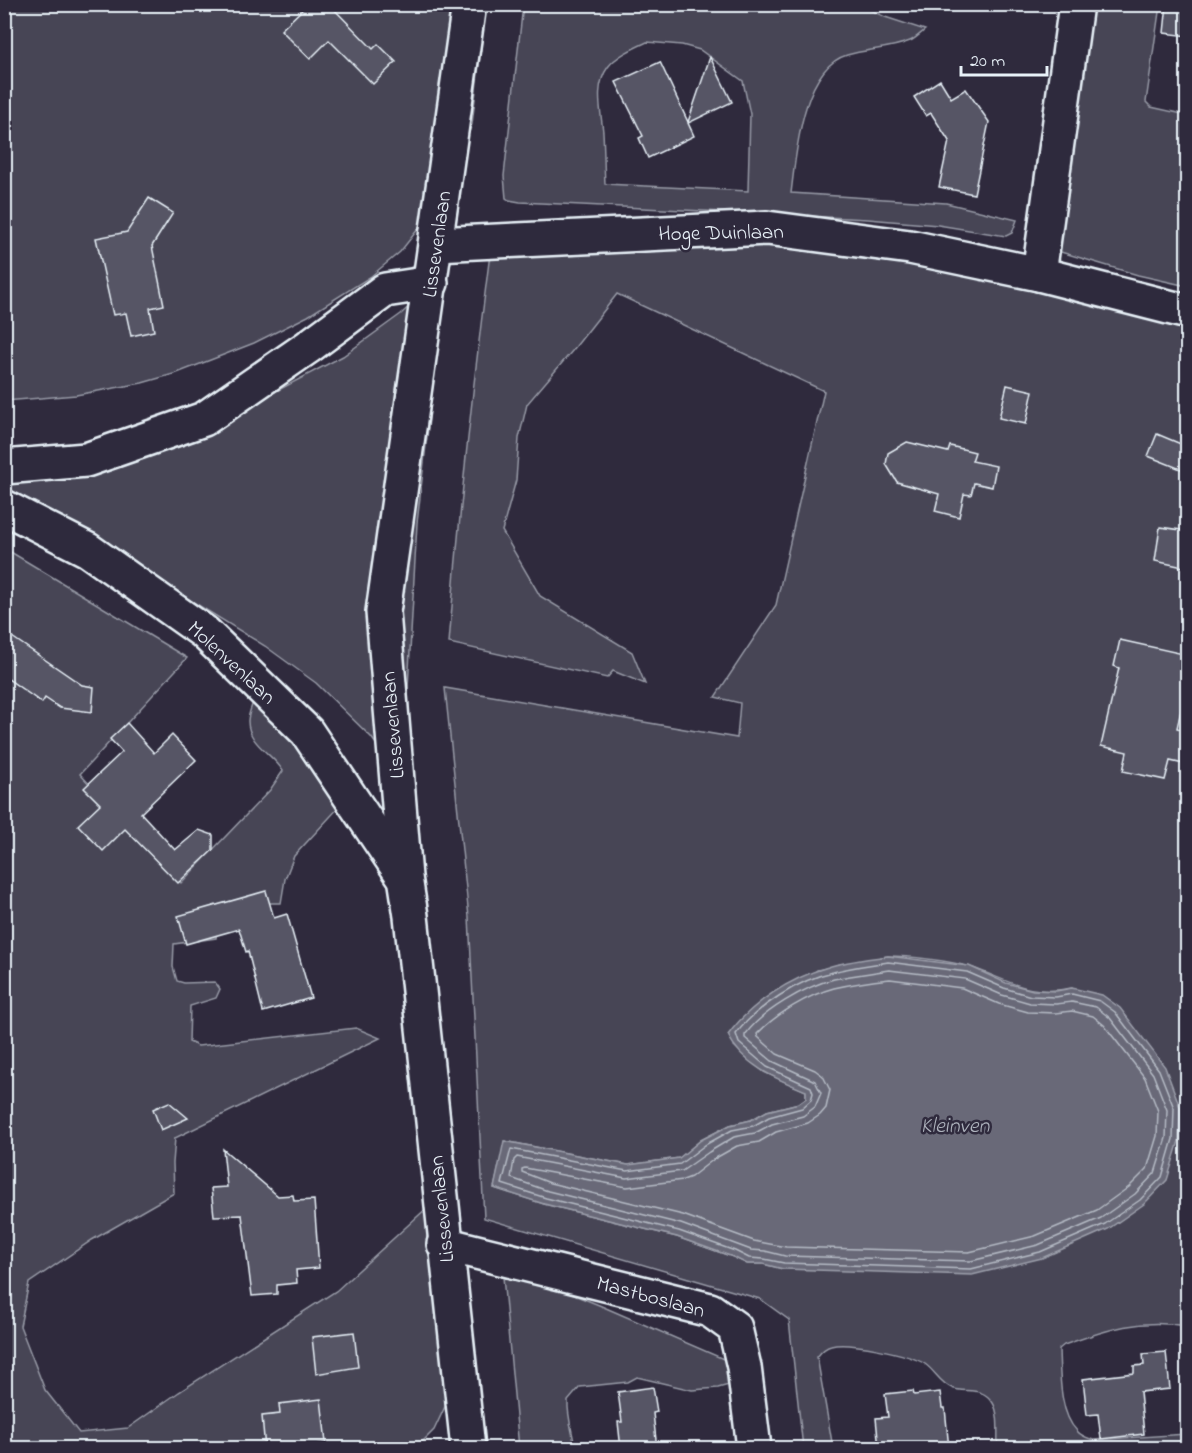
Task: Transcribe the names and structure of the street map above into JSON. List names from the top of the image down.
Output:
{
  "streets": {
    "street": [
      "Hoge Duinlaan",
      "Lissevenlaan",
      "Molenvenlaan",
      "Mastboslaan"
    ]
  },
  "crossings": [
    ["Hoge Duinlaan", "Lissevenlaan"],
    ["Lissevenlaan", "Molenvenlaan"],
    ["Lissevenlaan", "Mastboslaan"]
  ],
  "water": ["Kleinven"],
  "scale_bar": "20 m"
}
